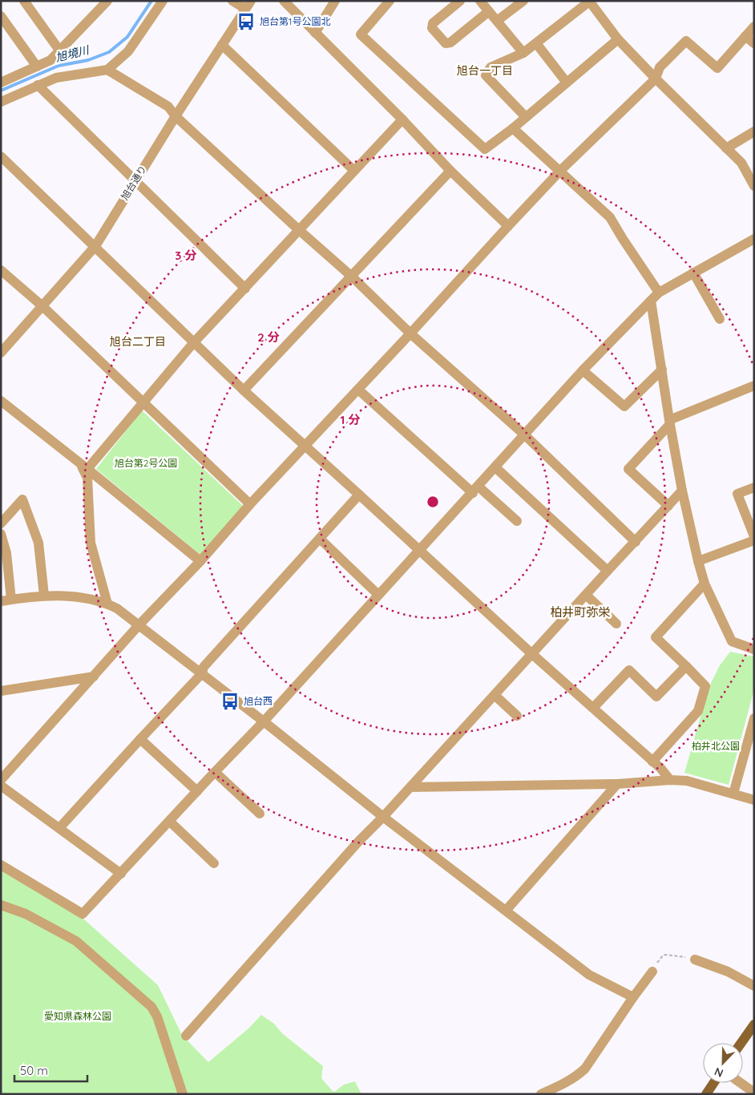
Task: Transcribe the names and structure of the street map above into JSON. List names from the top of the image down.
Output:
{
  "streets": {
    "street": ["旭台通り"]
  },
  "districts": ["旭台一丁目", "旭台二丁目", "柏井町弥栄"],
  "water": ["旭境川"],
  "parks": ["旭台第2号公園", "柏井北公園", "愛知県森林公園"],
  "places": {
    "bus stop": ["旭台第1号公園北", "旭台西"]
  },
  "scale_bar": "50 m",
  "north": "bottom left",
  "rings": ["3 分", "2 分", "1 分"]
}
